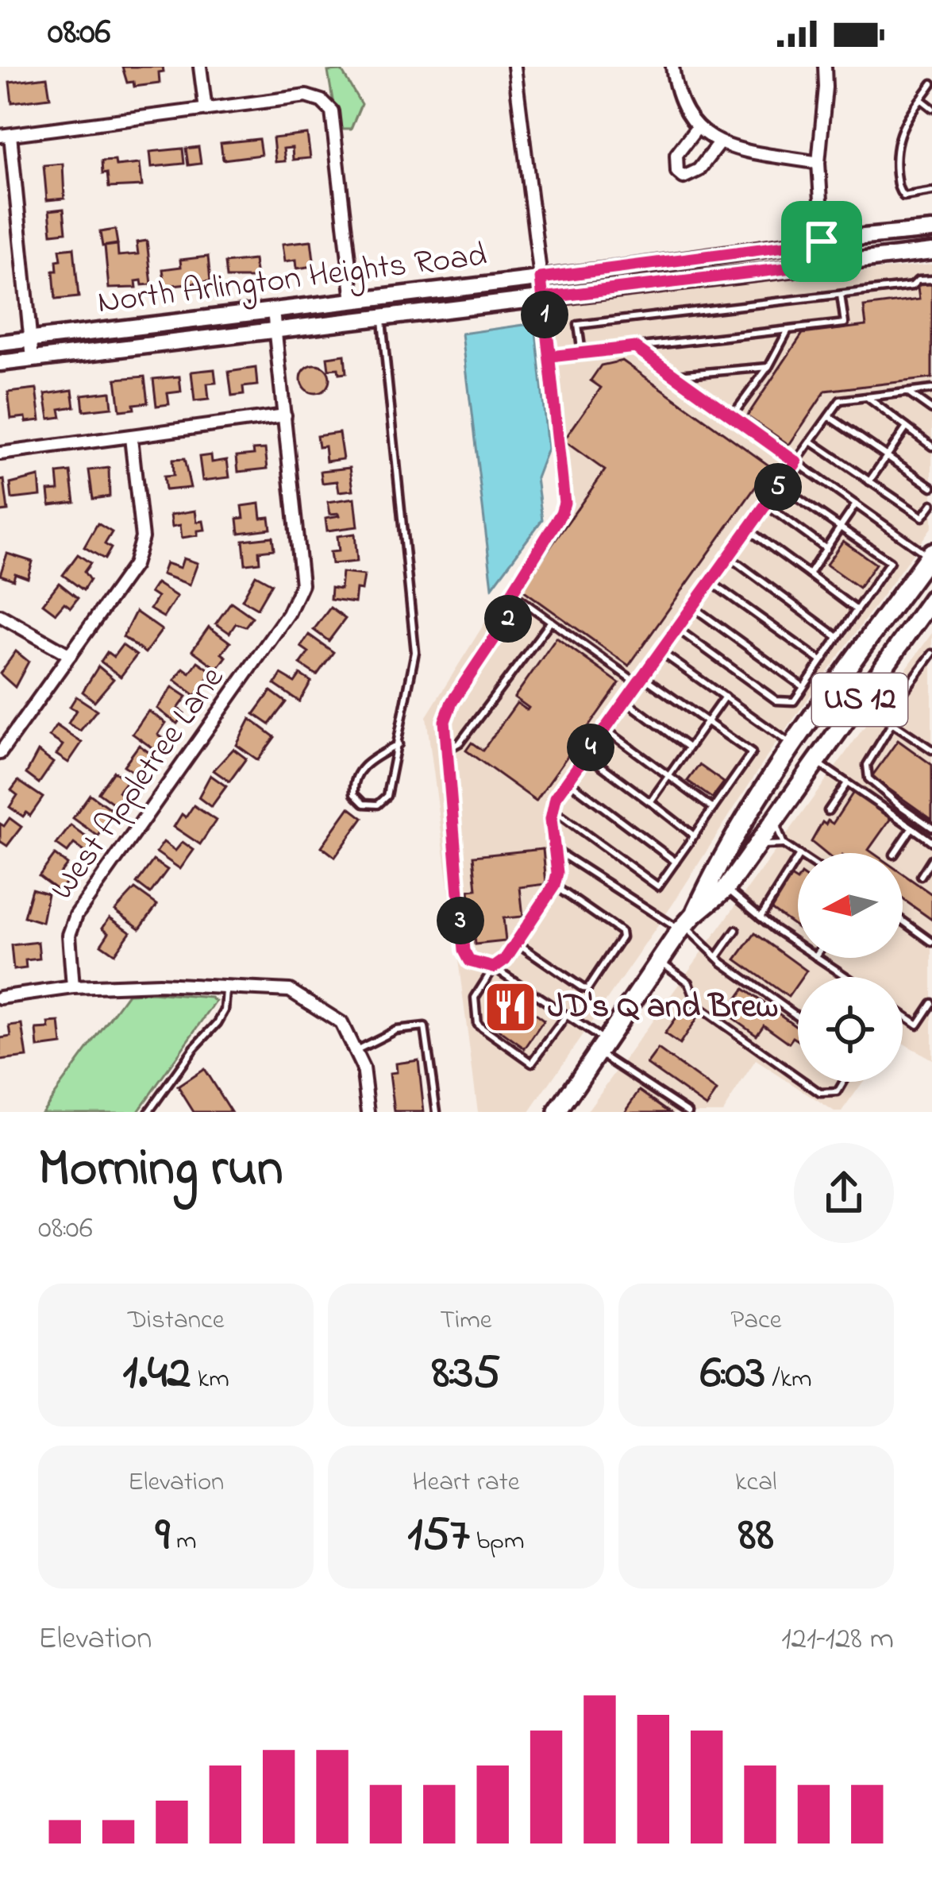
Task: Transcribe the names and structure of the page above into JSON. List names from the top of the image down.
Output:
{
  "streets": {
    "main road": ["North Arlington Heights Road", "US 12"],
    "street": ["West Appletree Lane"]
  },
  "crossings": [
    ["North Arlington Heights Road", "West Appletree Lane"]
  ],
  "places": {
    "restaurant": ["JD's Q and Brew"]
  },
  "north": "left",
  "page": {
    "status": "08:06",
    "pins": [
      "1",
      "5",
      "2",
      "4",
      "3"
    ],
    "heading": ["Morning run", "08:06"],
    "stats": [
      ["Distance", "1.42 km"],
      ["Time", "8:35"],
      ["Pace", "6:03 /km"],
      ["Elevation", "9 m"],
      ["Heart rate", "157 bpm"],
      ["kcal", "88"]
    ],
    "chart": ["Elevation", "121–128 m"]
  }
}
